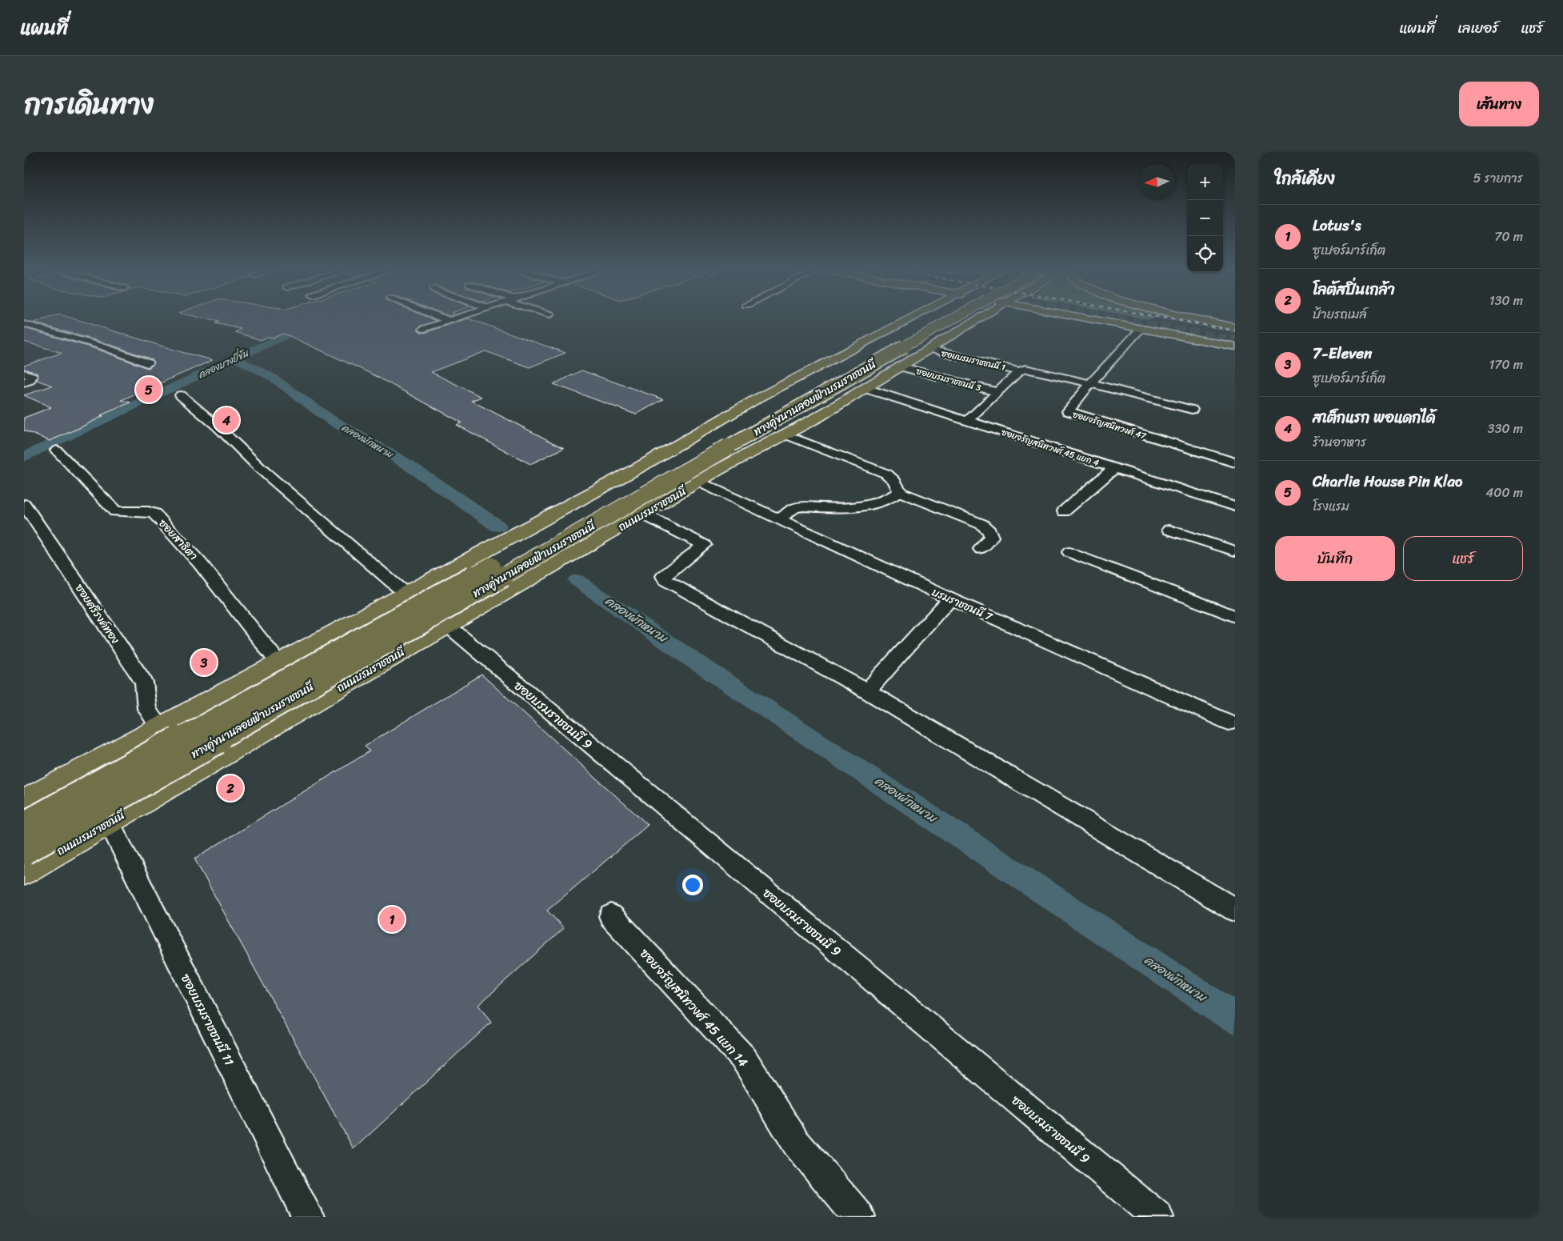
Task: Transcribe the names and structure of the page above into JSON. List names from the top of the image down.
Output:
{
  "streets": {
    "main road": ["ทางคู่ขนานลอยฟ้าบรมราชชนนี", "ถนนบรมราชชนนี"],
    "street": [
      "ซอยบรมราชชนนี 1",
      "ซอยบรมราชชนนี 3",
      "ซอยจรัญสนิทวงศ์ 47",
      "ซอยจรัญสนิทวงศ์ 45 แยก 4",
      "ซอยสาธิตา",
      "บรมราชชนนี 7",
      "ซอยศรีรงค์ทอง",
      "ซอยบรมราชชนนี 9",
      "ซอยจรัญสนิทวงศ์ 45 แยก 14",
      "ซอยบรมราชชนนี 11"
    ]
  },
  "crossings": [
    ["ซอยบรมราชชนนี 1", "ซอยจรัญสนิทวงศ์ 47"],
    ["ซอยบรมราชชนนี 1", "ถนนบรมราชชนนี"],
    ["ซอยบรมราชชนนี 3", "ถนนบรมราชชนนี"],
    ["ซอยจรัญสนิทวงศ์ 45 แยก 4", "ถนนบรมราชชนนี"],
    ["ถนนบรมราชชนนี", "บรมราชชนนี 7"],
    ["ถนนบรมราชชนนี", "ซอยบรมราชชนนี 9"],
    ["ถนนบรมราชชนนี", "ซอยบรมราชชนนี 11"]
  ],
  "water": ["คลองบางยี่ขัน", "คลองผักหนาม"],
  "north": "left",
  "page": {
    "header": "แผนที่",
    "nav": ["แผนที่", "เลเยอร์", "แชร์"],
    "title": "การเดินทาง",
    "buttons": [
      "เส้นทาง",
      ["บันทึก", "แชร์"]
    ],
    "heading": ["ใกล้เคียง", "5 รายการ"],
    "map_buttons": ["+", "−"],
    "list": [
      {
        "mark": "1",
        "name": "Lotus's",
        "note": "ซูเปอร์มาร์เก็ต",
        "value": "70 m"
      },
      {
        "mark": "2",
        "name": "โลตัสปิ่นเกล้า",
        "note": "ป้ายรถเมล์",
        "value": "130 m"
      },
      {
        "mark": "3",
        "name": "7-Eleven",
        "note": "ซูเปอร์มาร์เก็ต",
        "value": "170 m"
      },
      {
        "mark": "4",
        "name": "สเต็กแรก พอแดกได้",
        "note": "ร้านอาหาร",
        "value": "330 m"
      },
      {
        "mark": "5",
        "name": "Charlie House Pin Klao",
        "note": "โรงแรม",
        "value": "400 m"
      }
    ],
    "pins": [
      "5",
      "4",
      "3",
      "2",
      "1"
    ]
  }
}
